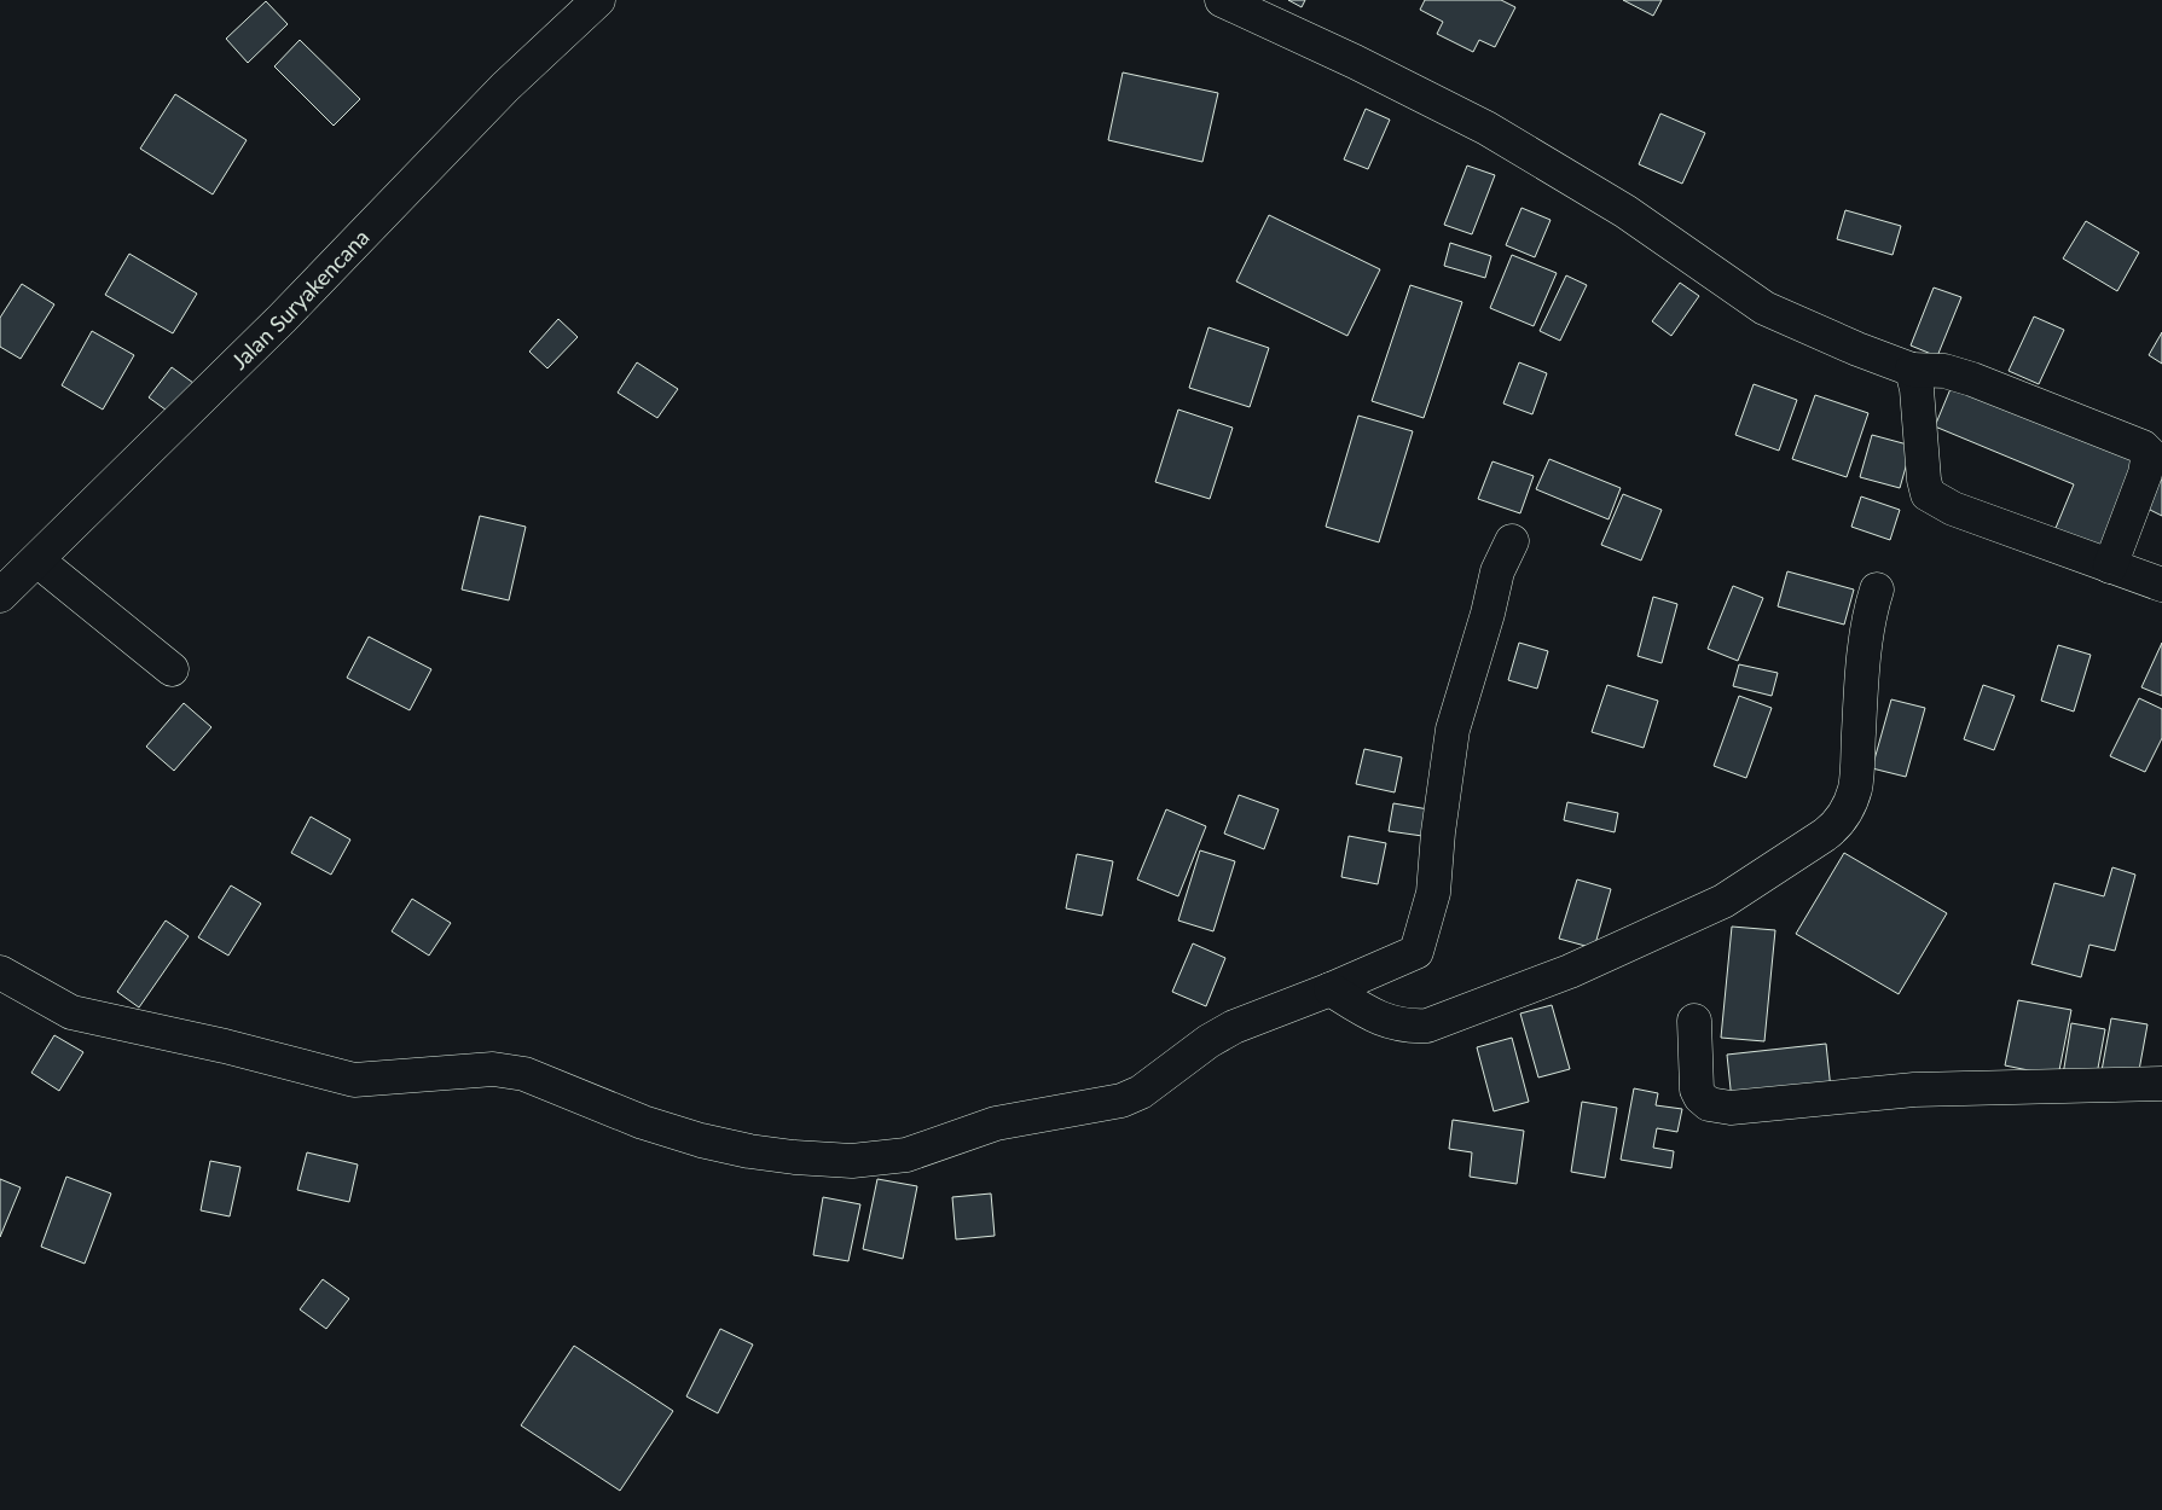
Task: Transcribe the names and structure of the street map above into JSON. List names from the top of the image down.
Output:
{
  "streets": {
    "street": ["Jalan Suryakencana"]
  }
}
